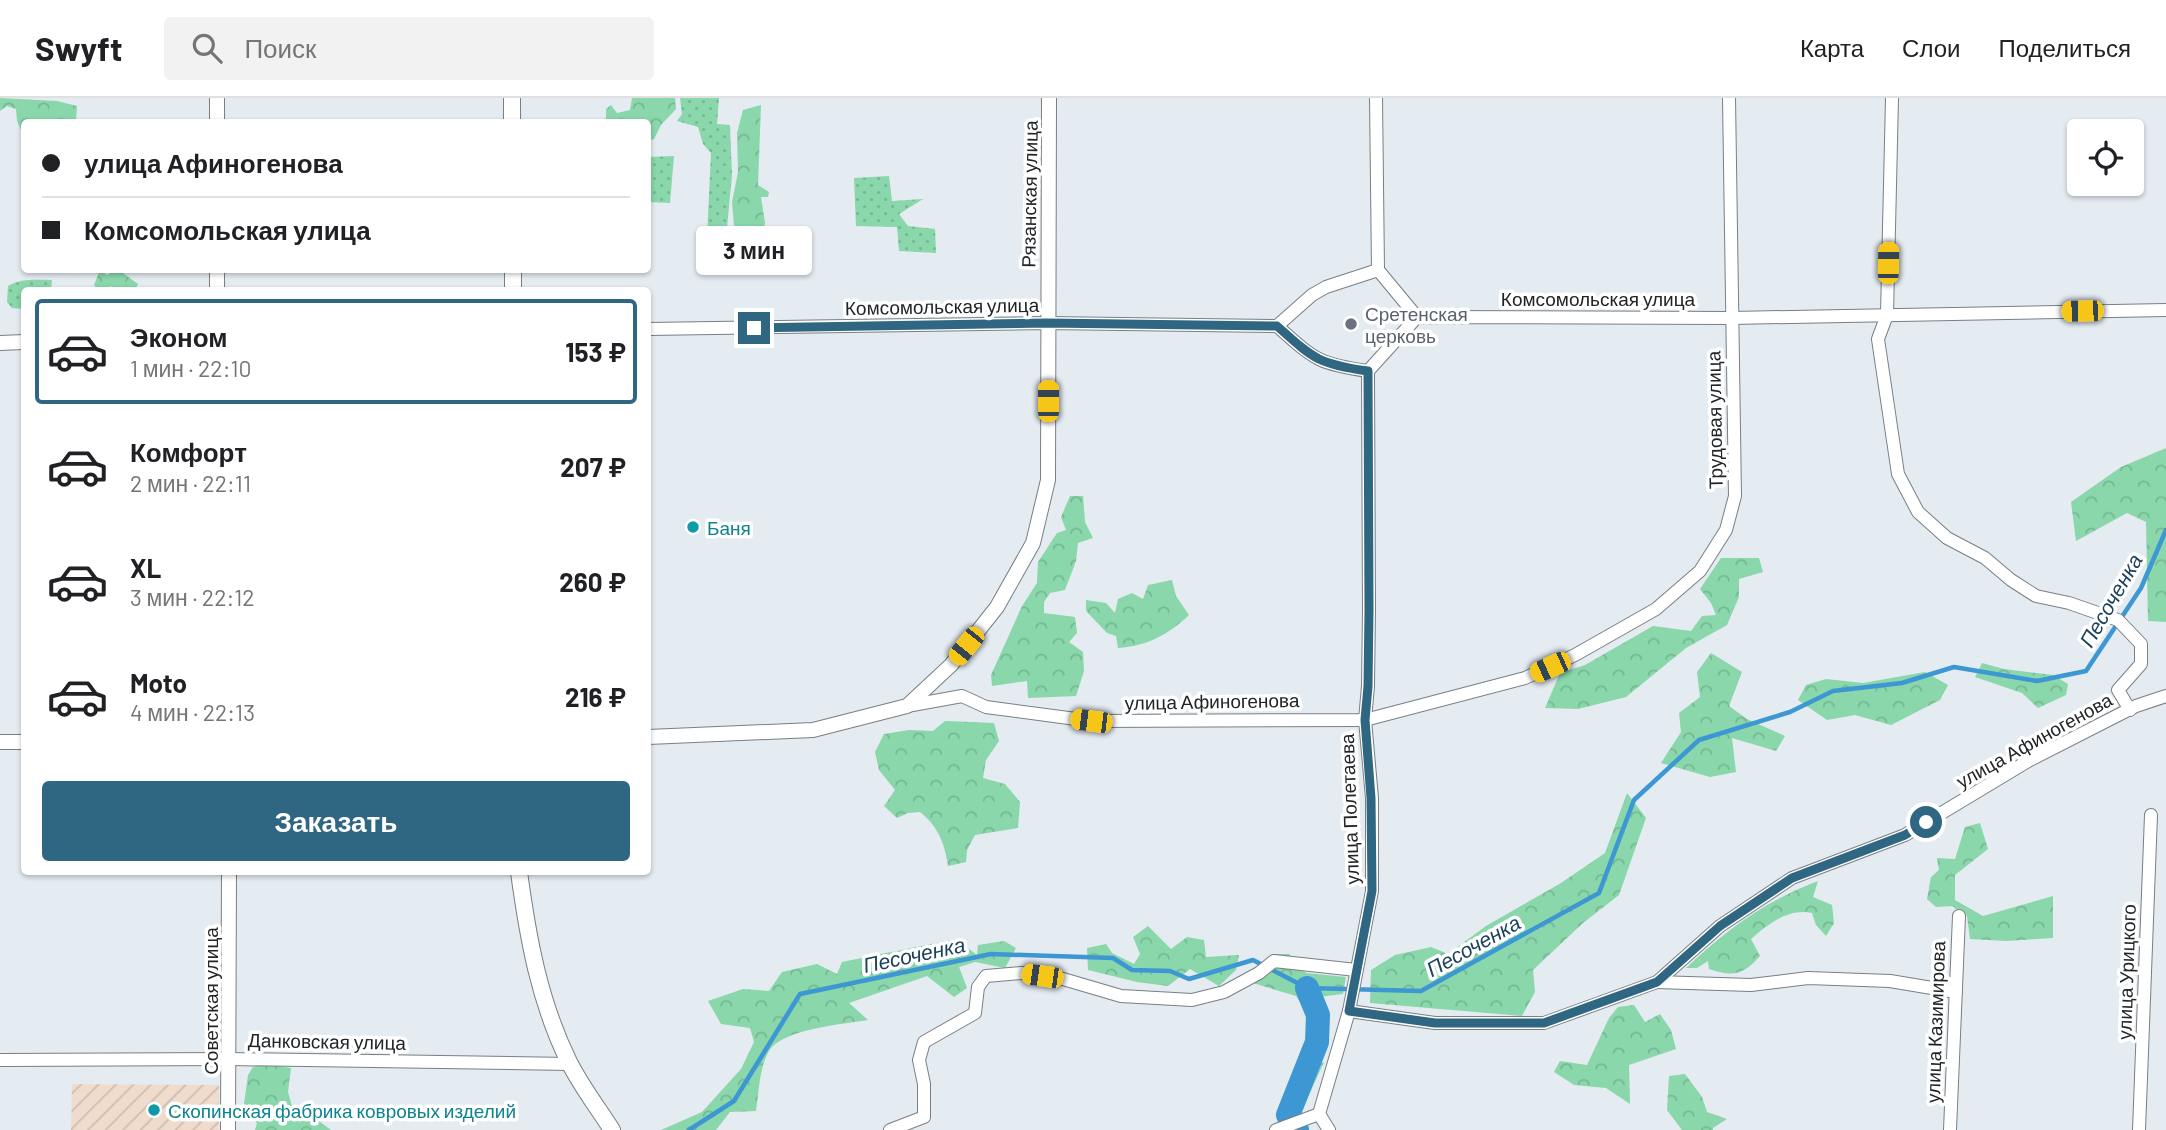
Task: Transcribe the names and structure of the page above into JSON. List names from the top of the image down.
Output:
{
  "streets": {
    "street": [
      "Рязанская улица",
      "Комсомольская улица",
      "Трудовая улица",
      "улица Афиногенова",
      "улица Полетаева",
      "улица Урицкого",
      "Советская улица",
      "улица Казимирова",
      "Данковская улица"
    ]
  },
  "crossings": [
    ["Рязанская улица", "Комсомольская улица"],
    ["Рязанская улица", "улица Афиногенова"],
    ["Комсомольская улица", "Трудовая улица"],
    ["Трудовая улица", "улица Афиногенова"],
    ["Трудовая улица", "улица Полетаева"],
    ["улица Афиногенова", "улица Полетаева"],
    ["Советская улица", "Данковская улица"]
  ],
  "water": ["Песоченка"],
  "places": ["Сретенская церковь", "Баня", "Скопинская фабрика ковровых изделий"],
  "page": {
    "header": "Swyft",
    "search": "Поиск",
    "nav": ["Карта", "Слои", "Поделиться"],
    "banner": ["улица Афиногенова", "Комсомольская улица"],
    "bubble": "3 мин",
    "list": [
      {
        "name": "Эконом",
        "note": "1 мин · 22:10",
        "value": "153 ₽"
      },
      {
        "name": "Комфорт",
        "note": "2 мин · 22:11",
        "value": "207 ₽"
      },
      {
        "name": "XL",
        "note": "3 мин · 22:12",
        "value": "260 ₽"
      },
      {
        "name": "Moto",
        "note": "4 мин · 22:13",
        "value": "216 ₽"
      }
    ],
    "buttons": "Заказать"
  }
}
